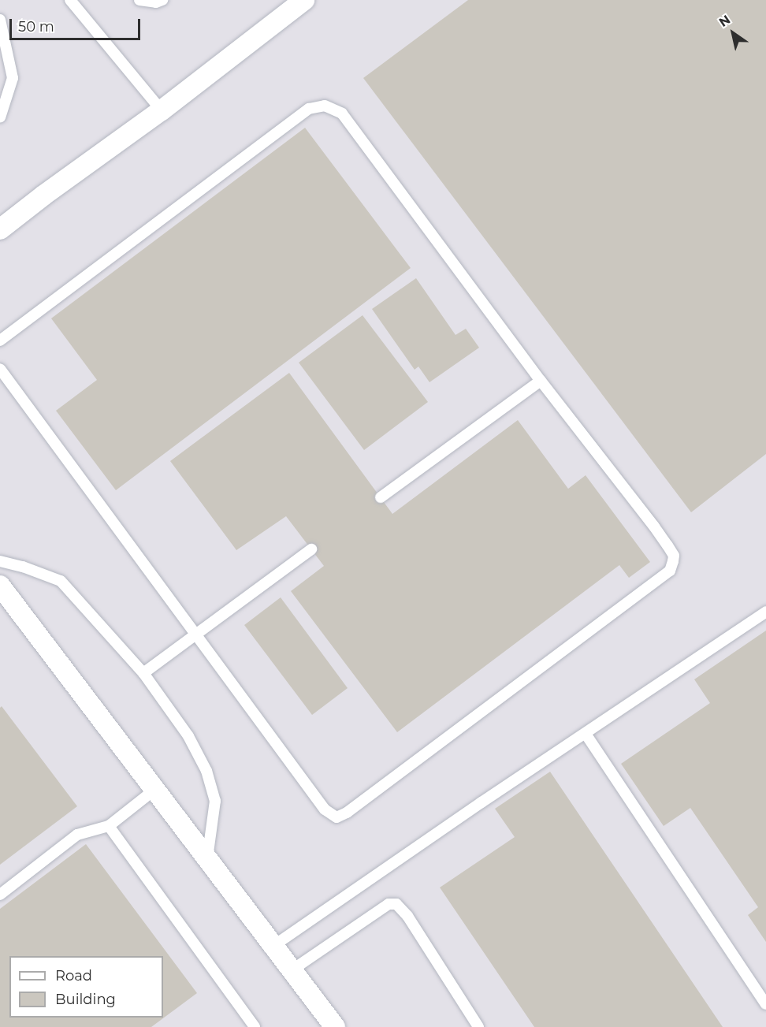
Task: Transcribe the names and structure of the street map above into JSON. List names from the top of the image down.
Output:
{
  "legend": ["Road", "Building"],
  "scale_bar": "50 m",
  "north": "top left"
}
